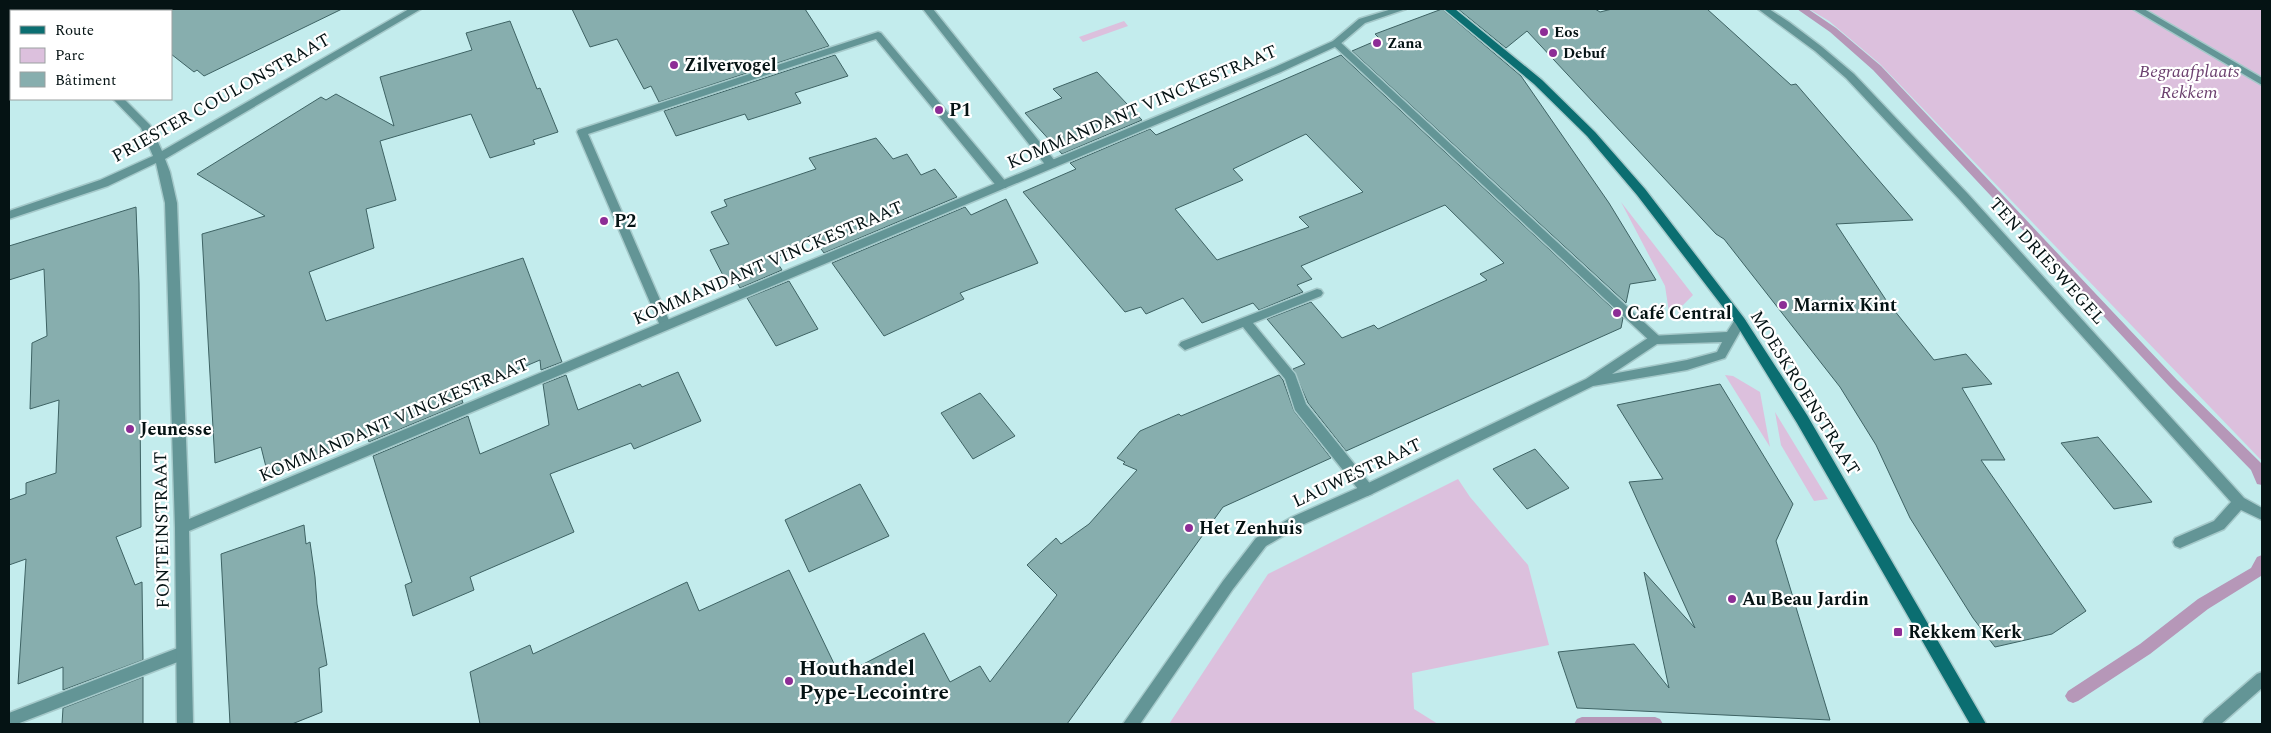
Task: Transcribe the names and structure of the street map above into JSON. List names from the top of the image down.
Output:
{
  "streets": {
    "main road": ["MOESKROENSTRAAT"],
    "street": [
      "PRIESTER COULONSTRAAT",
      "KOMMANDANT VINCKESTRAAT",
      "TEN DRIESWEGEL",
      "LAUWESTRAAT",
      "FONTEINSTRAAT"
    ]
  },
  "crossings": [
    ["PRIESTER COULONSTRAAT", "FONTEINSTRAAT"],
    ["KOMMANDANT VINCKESTRAAT", "FONTEINSTRAAT"],
    ["MOESKROENSTRAAT", "LAUWESTRAAT"]
  ],
  "parks": ["Begraafplaats Rekkem"],
  "places": {
    "other": [
      "Eos",
      "Zana",
      "Debuf",
      "Zilvervogel",
      "P1",
      "P2",
      "Marnix Kint",
      "Café Central",
      "Jeunesse",
      "Het Zenhuis",
      "Au Beau Jardin",
      "Houthandel Pype-Lecointre"
    ],
    "transit": ["Rekkem Kerk"]
  },
  "legend": ["Route", "Parc", "Bâtiment"]
}
